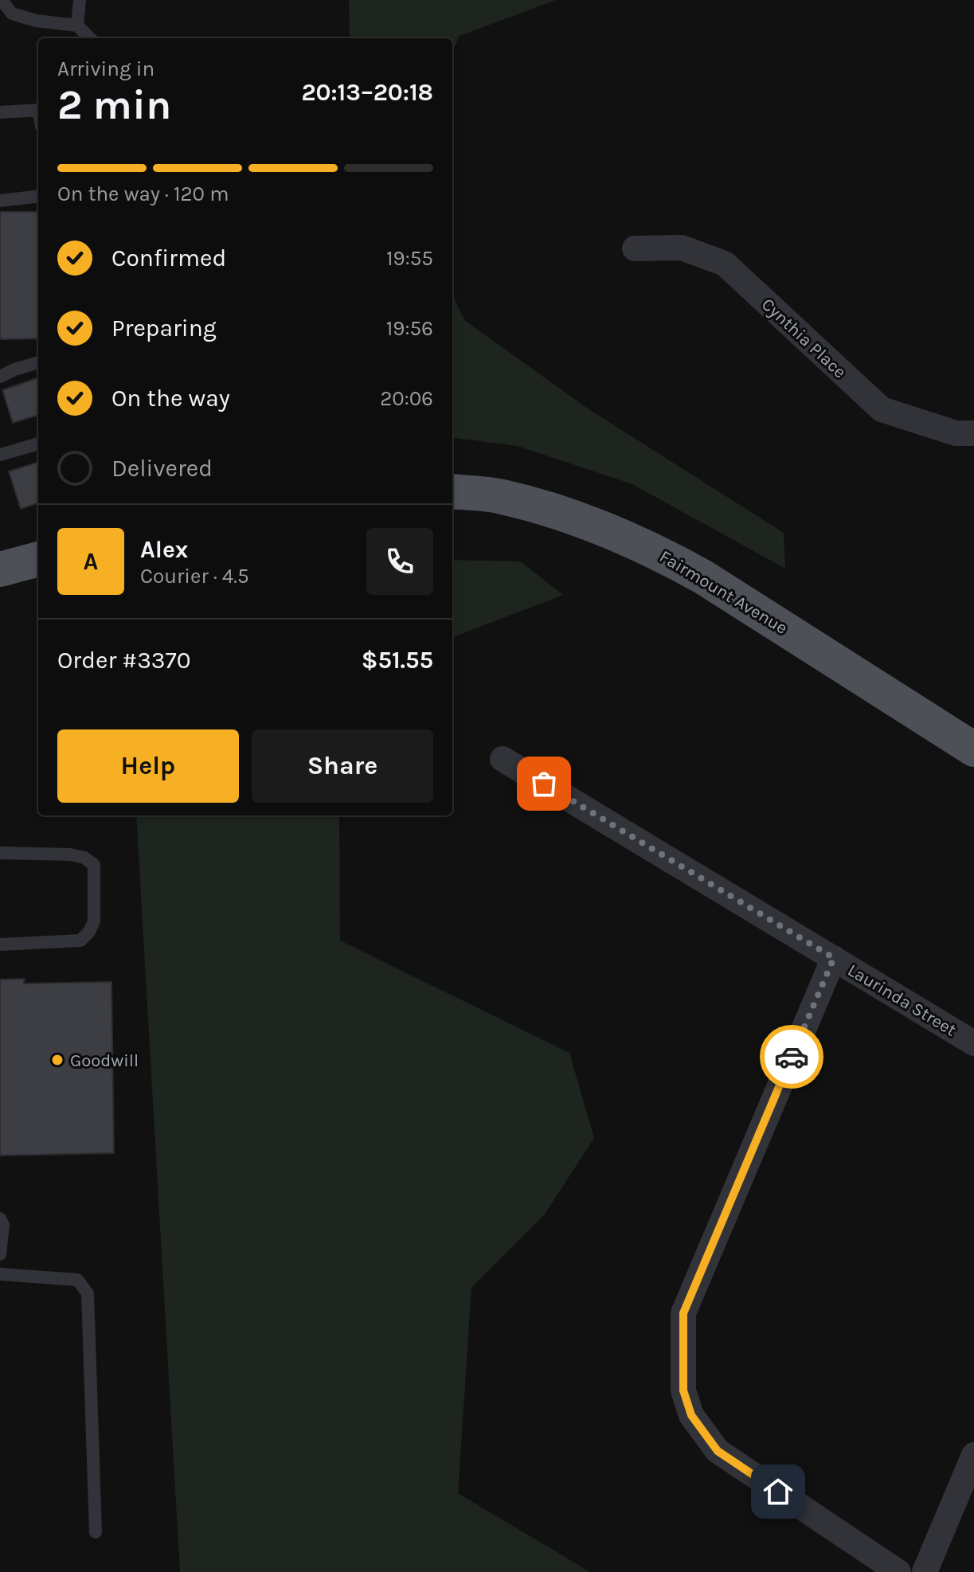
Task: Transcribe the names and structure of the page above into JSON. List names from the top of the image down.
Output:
{
  "streets": {
    "main road": ["Fairmount Avenue"],
    "street": ["Cynthia Place", "Laurinda Street"]
  },
  "places": ["Goodwill"],
  "page": {
    "heading": ["2 min", "Arriving in", "20:13–20:18"],
    "panel": [
      "Alex",
      "Courier · 4.5",
      "Order #3370",
      "$51.55"
    ],
    "bar": "On the way · 120 m",
    "list": [
      ["Confirmed", "19:55"],
      ["Preparing", "19:56"],
      ["On the way", "20:06"],
      "Delivered"
    ],
    "round": "A",
    "buttons": ["Help", "Share"]
  }
}
